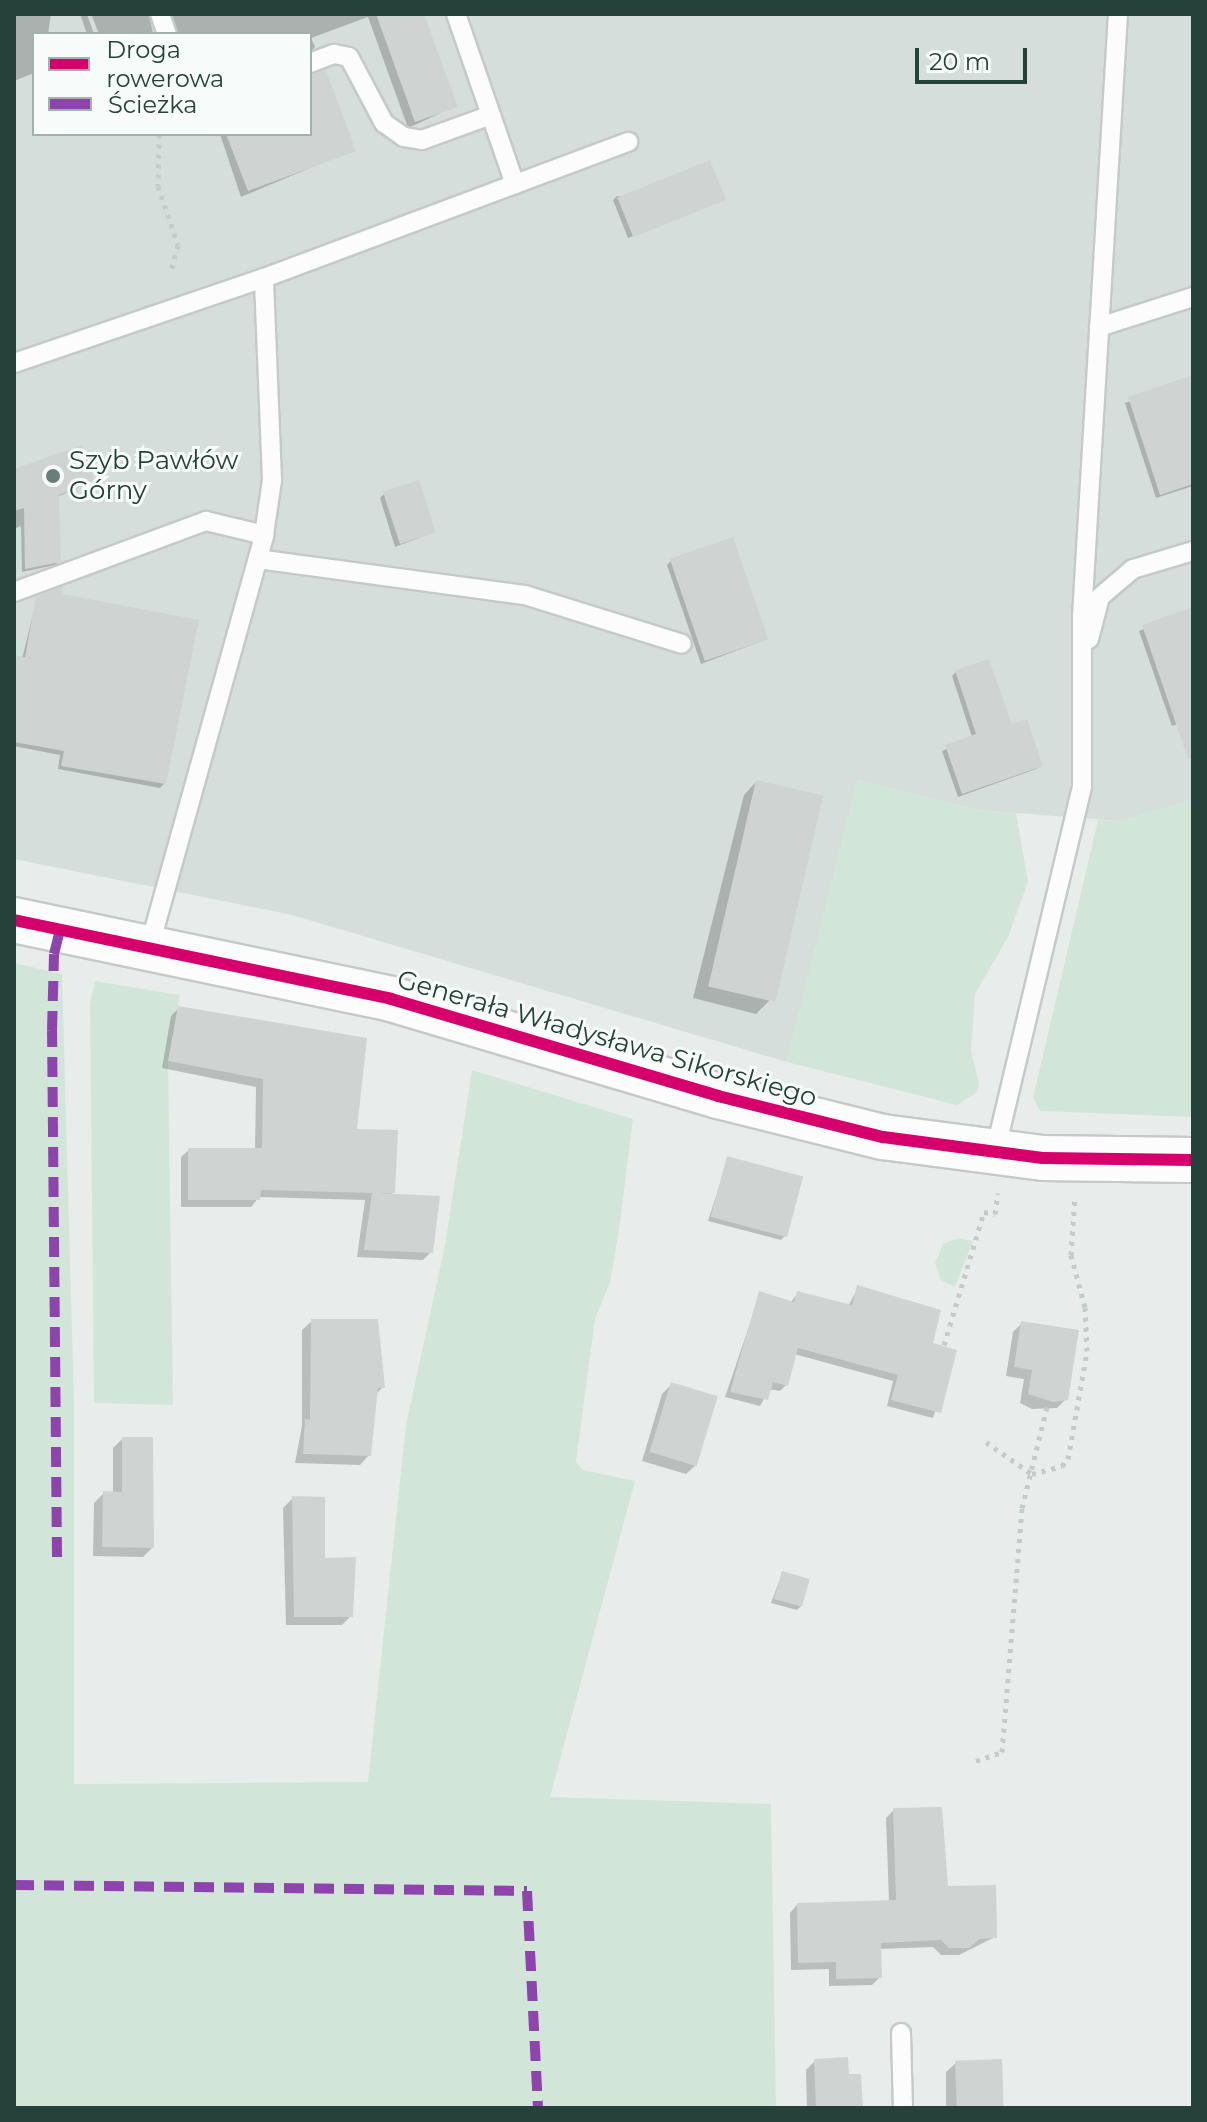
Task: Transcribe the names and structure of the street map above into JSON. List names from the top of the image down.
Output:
{
  "streets": {
    "street": ["Generała Władysława Sikorskiego"]
  },
  "places": ["Szyb Pawłów Górny"],
  "legend": ["Droga rowerowa", "Ścieżka"],
  "scale_bar": "20 m"
}
